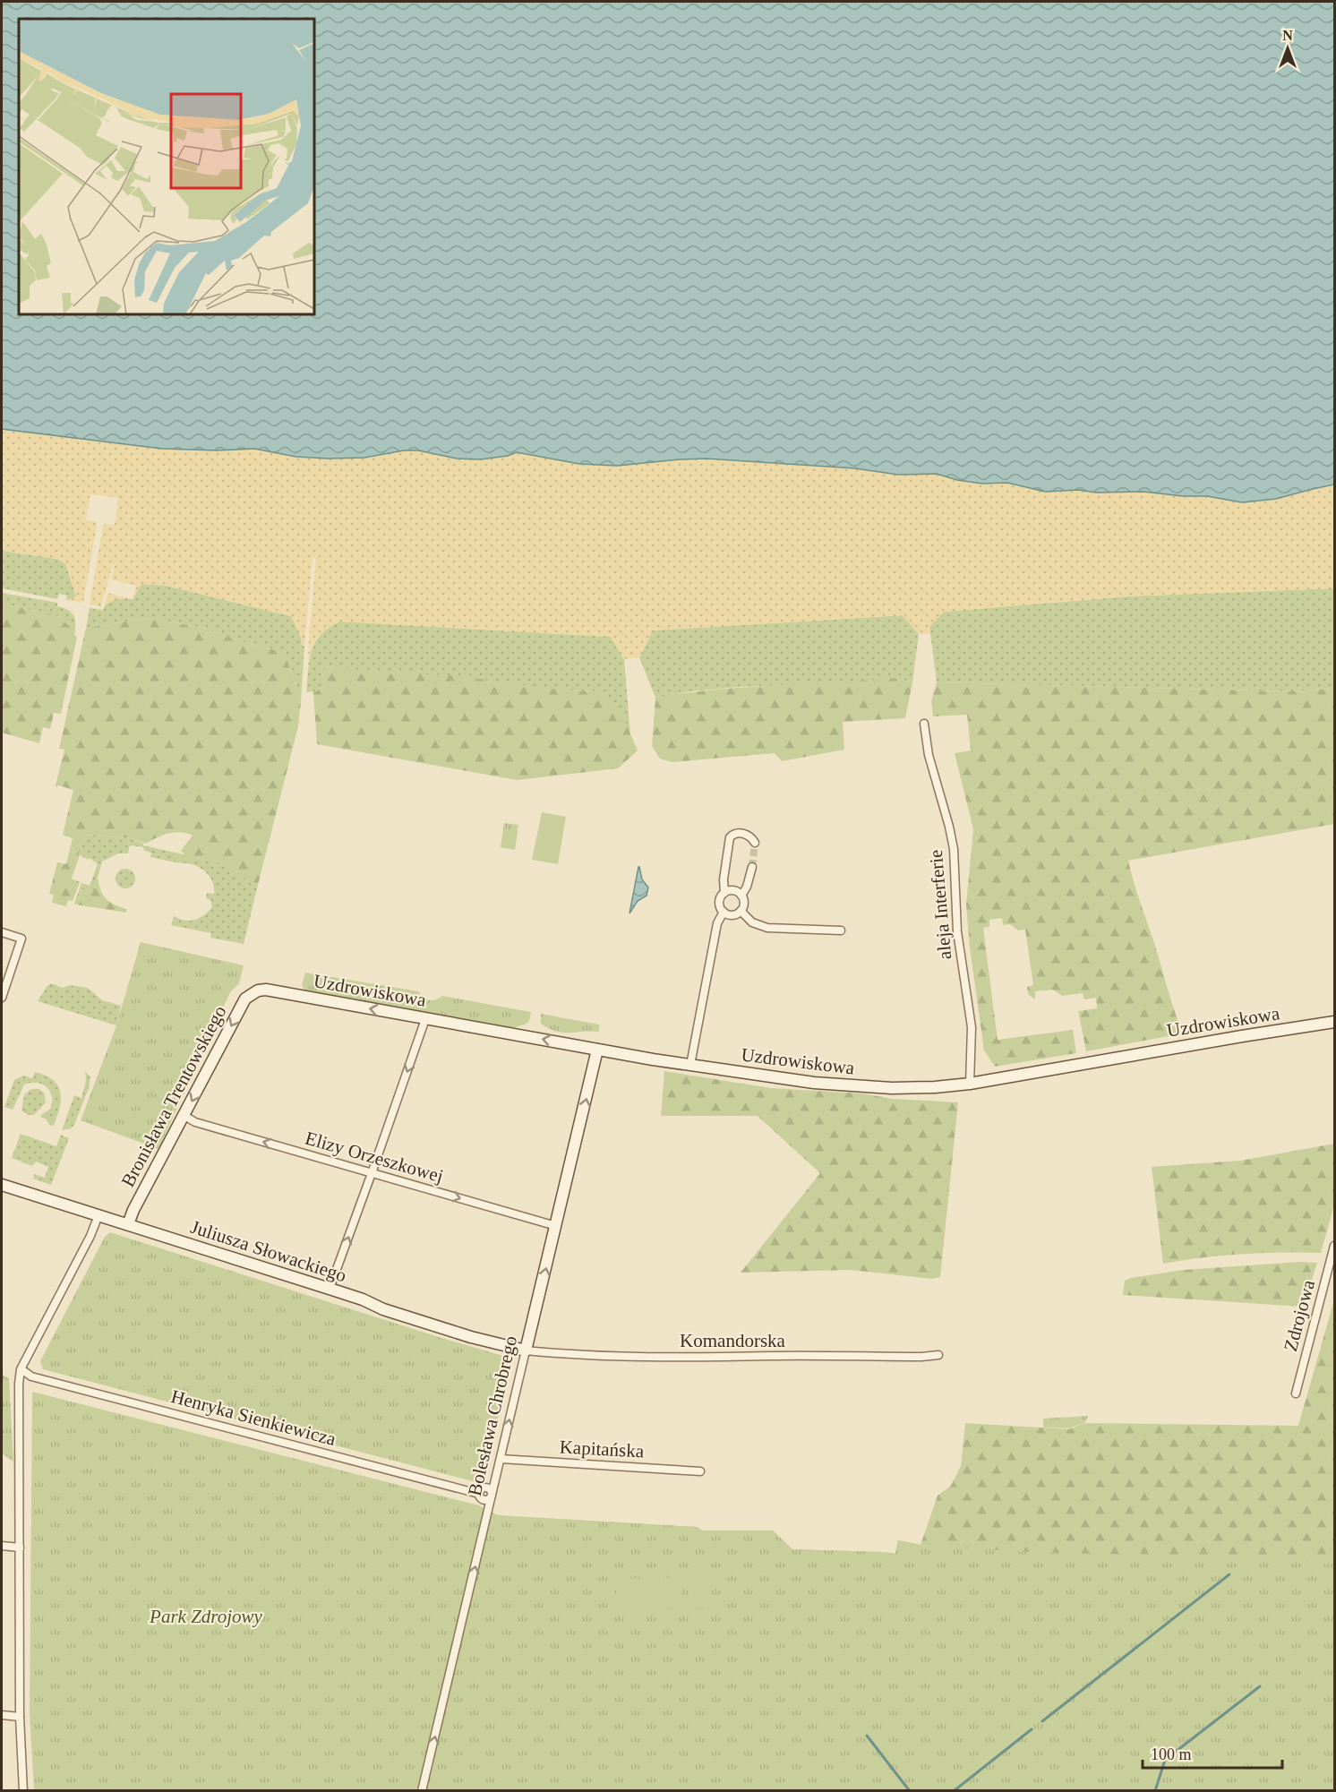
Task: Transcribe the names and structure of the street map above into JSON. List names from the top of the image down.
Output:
{
  "streets": {
    "street": [
      "aleja Interferie",
      "Uzdrowiskowa",
      "Bronisława Trentowskiego",
      "Elizy Orzeszkowej",
      "Juliusza Słowackiego",
      "Zdrojowa",
      "Komandorska",
      "Bolesława Chrobrego",
      "Henryka Sienkiewicza",
      "Kapitańska"
    ]
  },
  "crossings": [
    ["aleja Interferie", "Uzdrowiskowa"],
    ["Uzdrowiskowa", "Bronisława Trentowskiego"],
    ["Uzdrowiskowa", "Bolesława Chrobrego"],
    ["Bronisława Trentowskiego", "Elizy Orzeszkowej"],
    ["Bronisława Trentowskiego", "Juliusza Słowackiego"],
    ["Elizy Orzeszkowej", "Bolesława Chrobrego"],
    ["Juliusza Słowackiego", "Komandorska"],
    ["Juliusza Słowackiego", "Bolesława Chrobrego"],
    ["Komandorska", "Bolesława Chrobrego"],
    ["Bolesława Chrobrego", "Henryka Sienkiewicza"],
    ["Bolesława Chrobrego", "Kapitańska"]
  ],
  "one_way": ["Bronisława Trentowskiego", "Bolesława Chrobrego"],
  "parks": ["Park Zdrojowy"],
  "scale_bar": "100 m",
  "north": "top"
}
